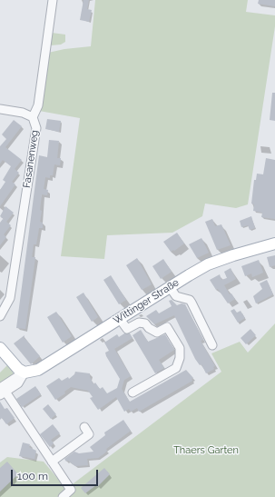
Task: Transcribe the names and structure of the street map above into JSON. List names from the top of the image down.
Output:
{
  "streets": {
    "main road": ["Wittinger Straße"],
    "street": ["Fasanenweg"]
  },
  "parks": ["Thaers Garten"],
  "scale_bar": "100 m"
}
